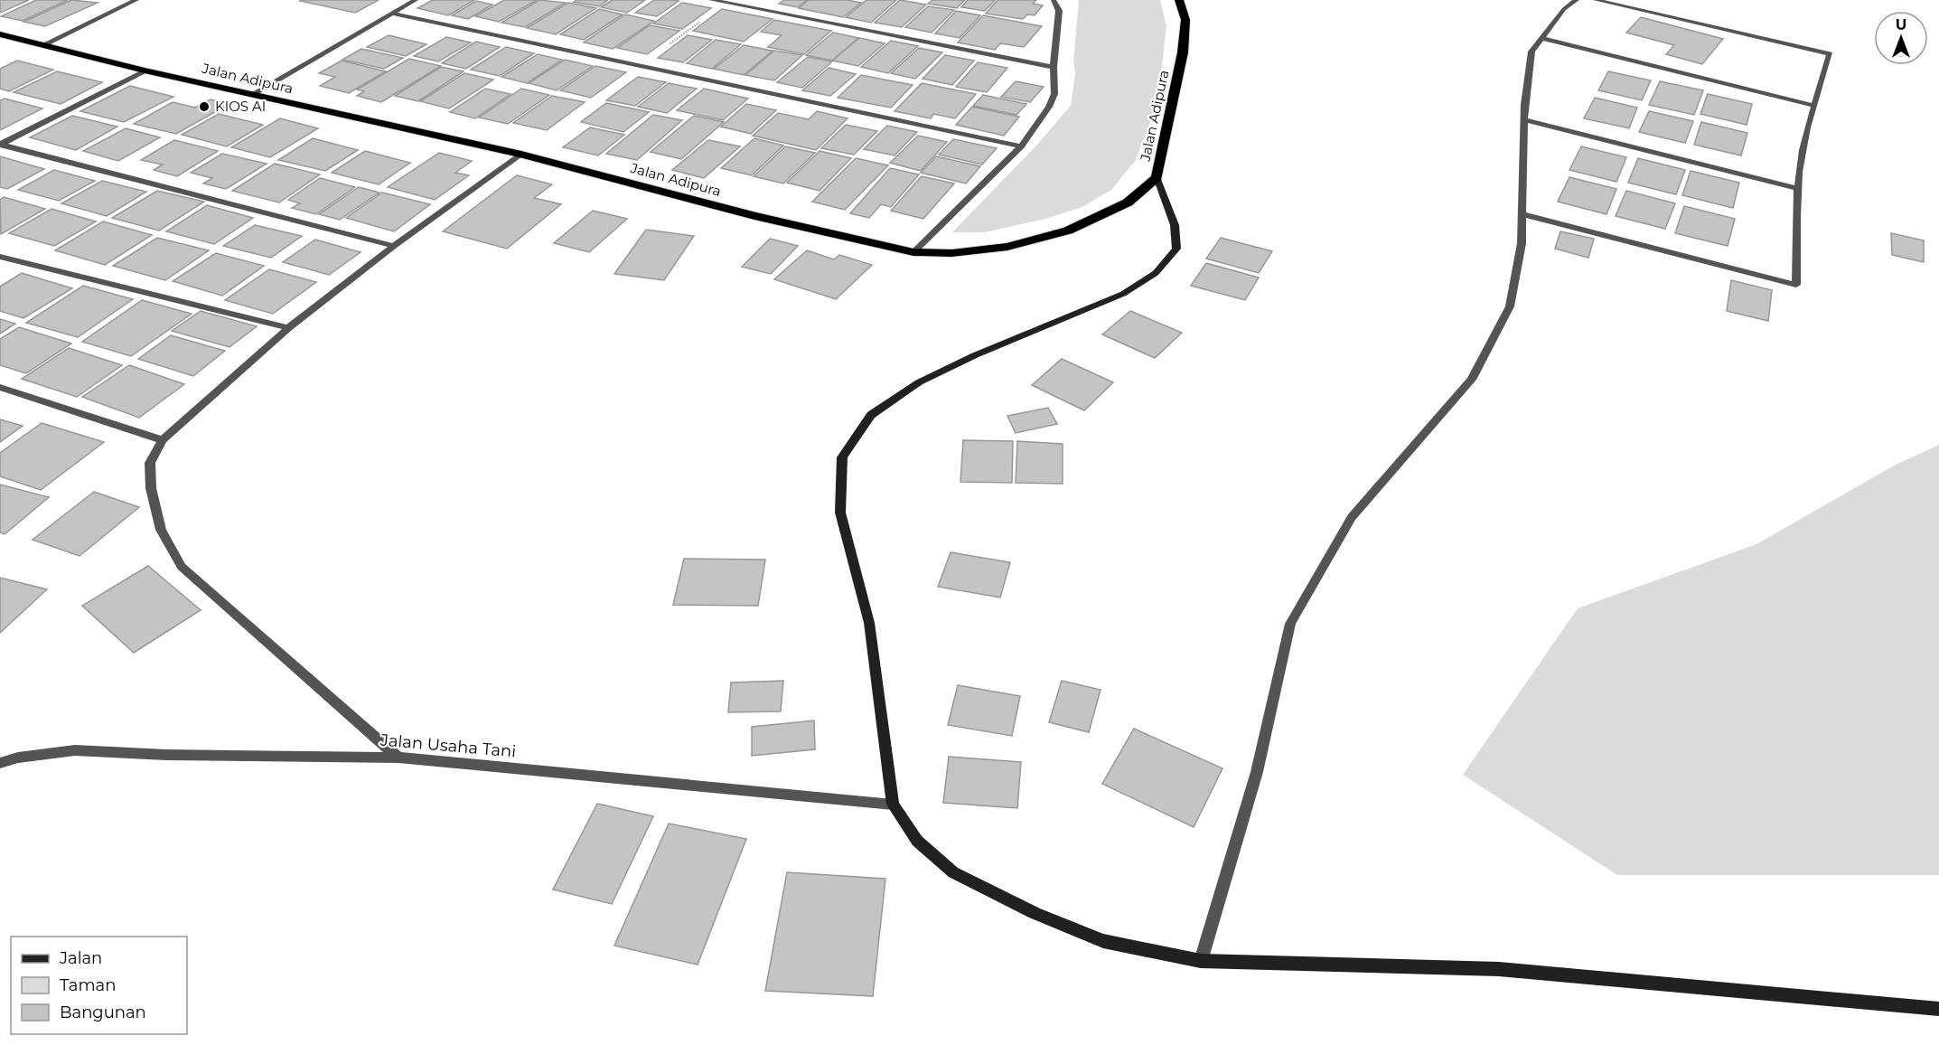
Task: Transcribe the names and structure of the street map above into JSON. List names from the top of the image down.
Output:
{
  "streets": {
    "highway": ["Jalan Adipura"],
    "street": ["Jalan Usaha Tani"]
  },
  "places": ["KIOS AI"],
  "legend": ["Jalan", "Taman", "Bangunan"],
  "north": "top"
}
